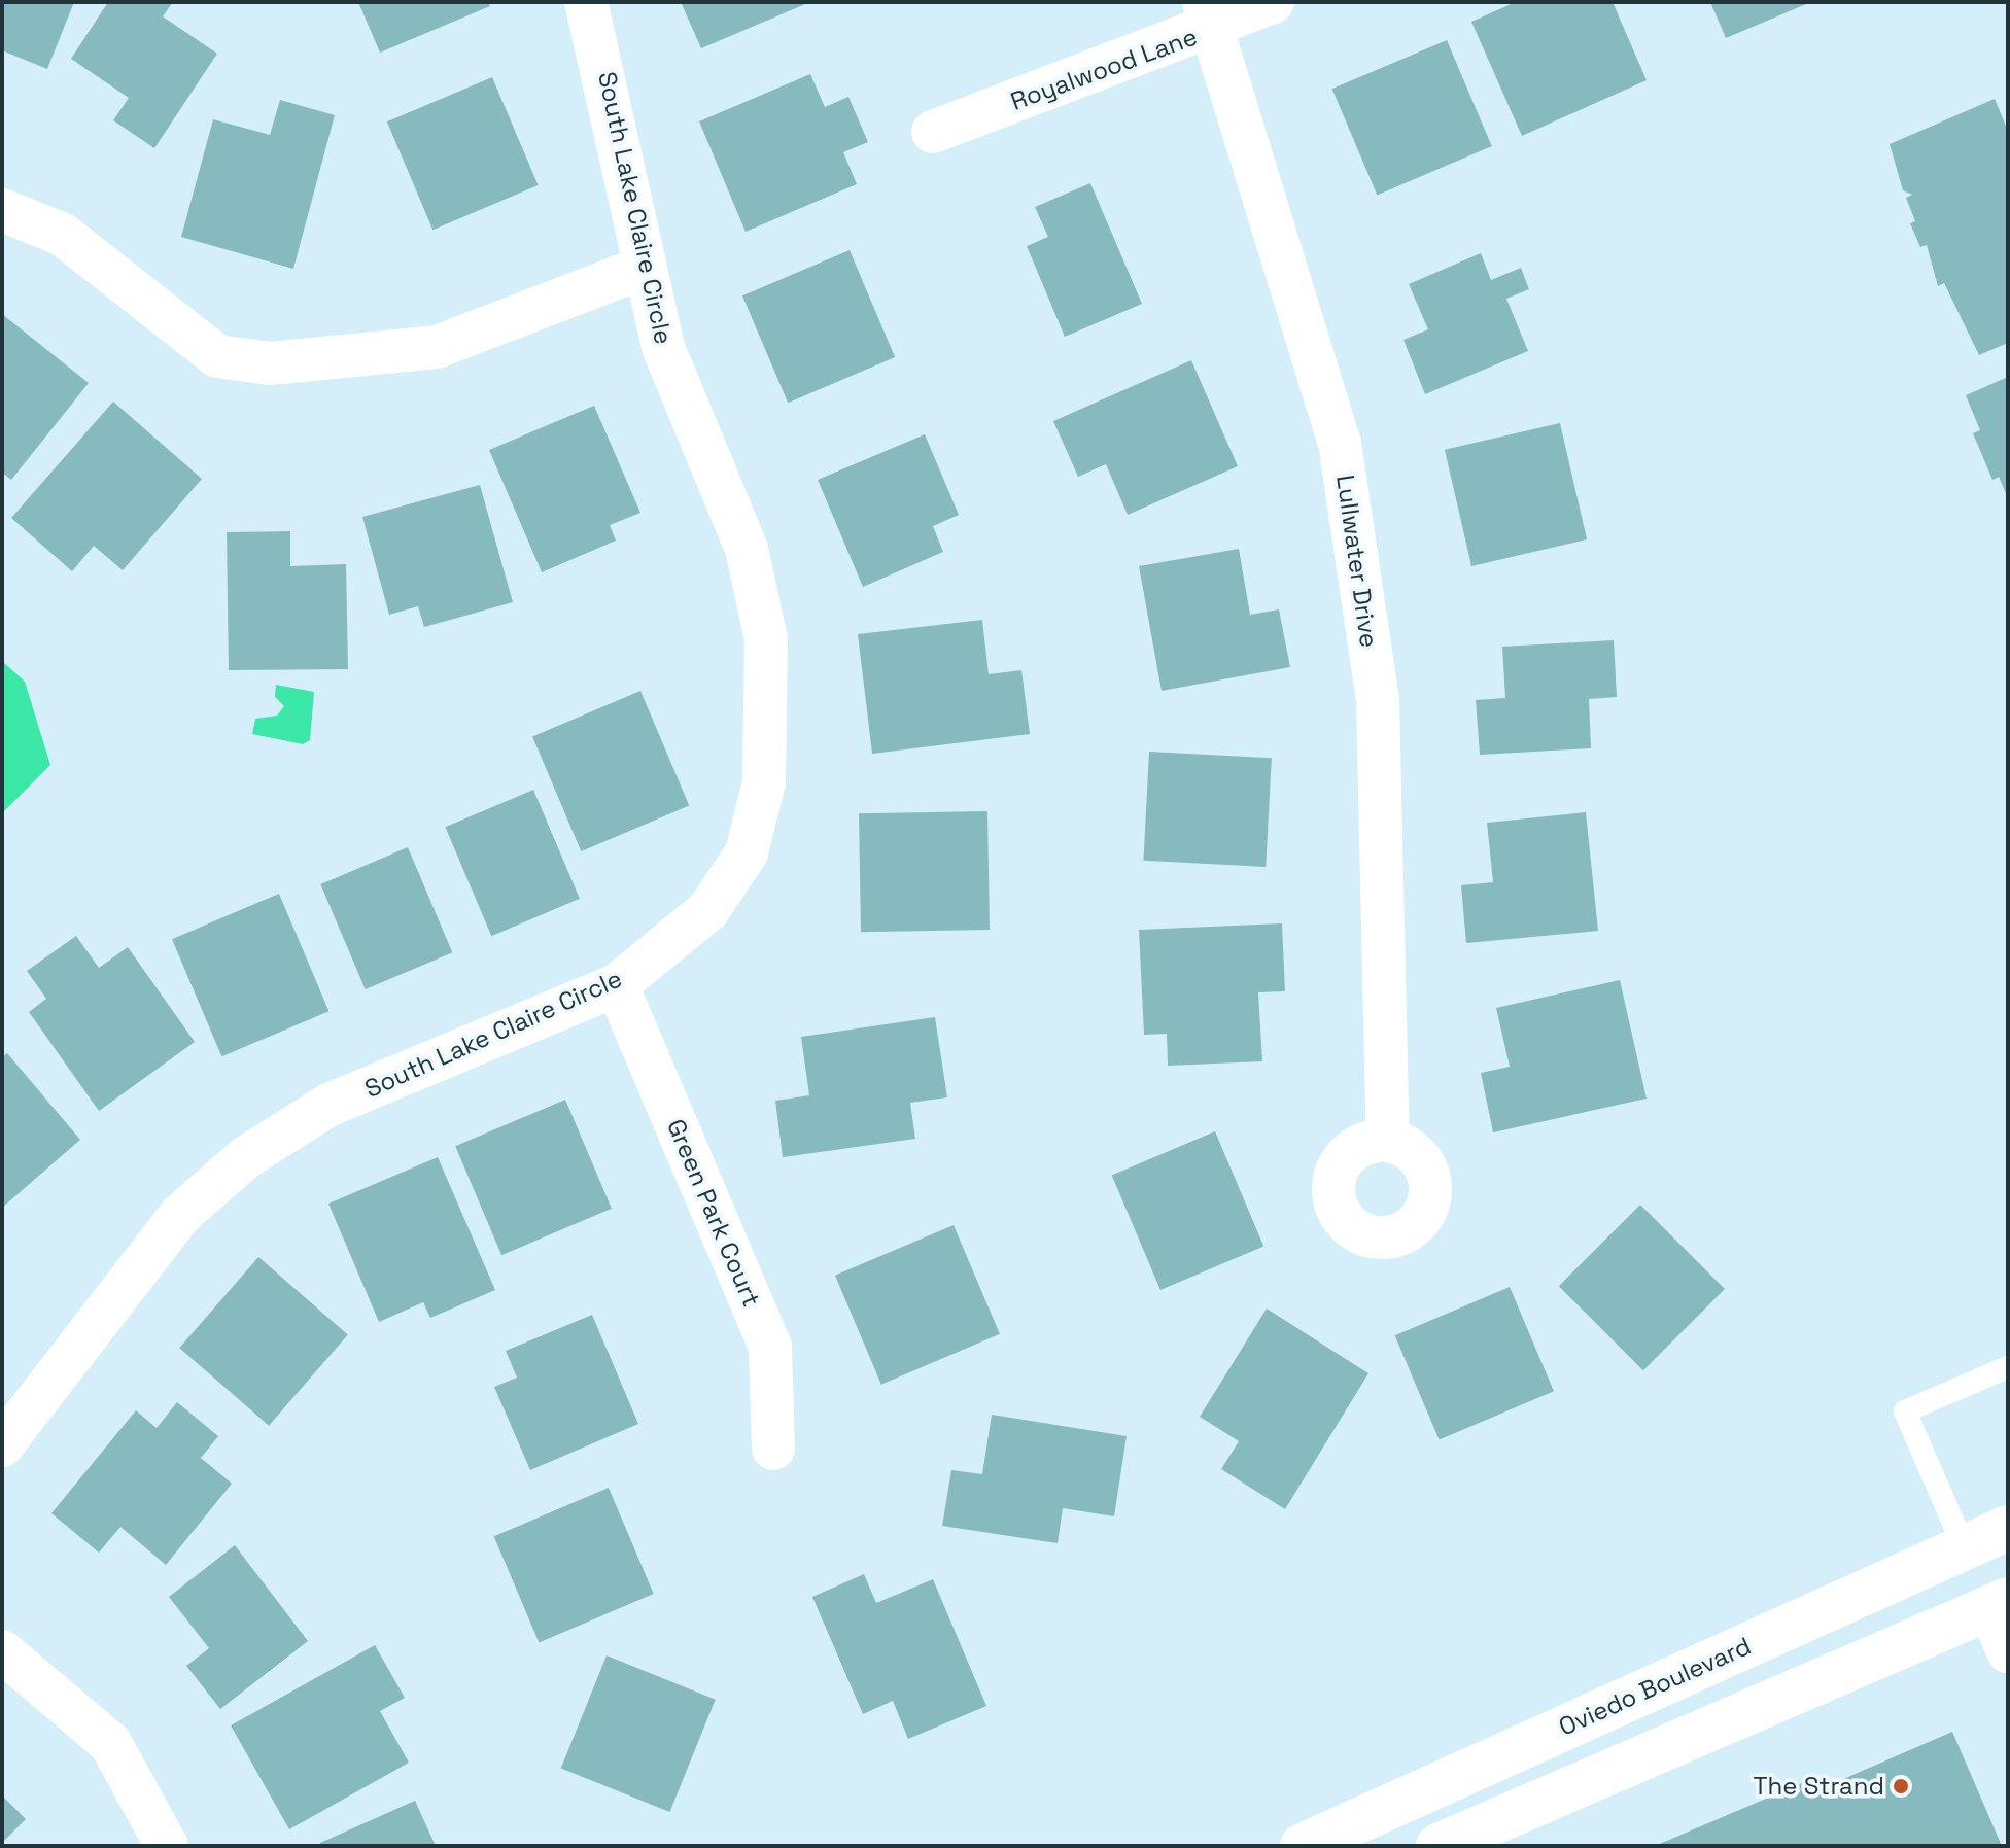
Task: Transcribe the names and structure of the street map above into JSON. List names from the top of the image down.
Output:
{
  "streets": {
    "street": [
      "Royalwood Lane",
      "South Lake Claire Circle",
      "Lullwater Drive",
      "Green Park Court",
      "Oviedo Boulevard"
    ]
  },
  "crossings": [
    ["Royalwood Lane", "Lullwater Drive"],
    ["South Lake Claire Circle", "Green Park Court"]
  ],
  "places": ["The Strand"]
}
